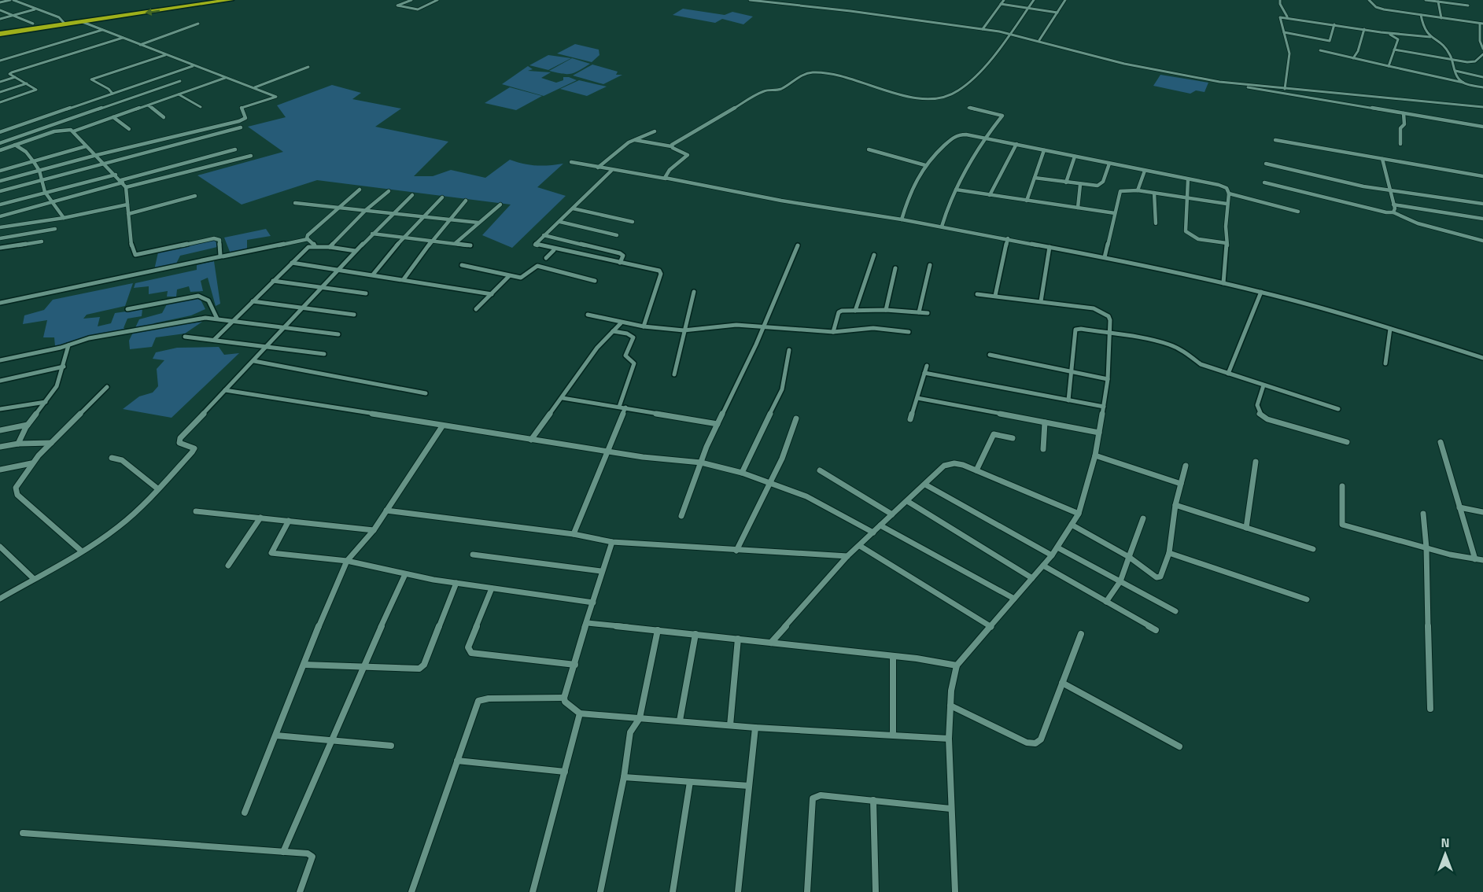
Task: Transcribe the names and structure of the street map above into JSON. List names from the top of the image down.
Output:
{
  "north": "top"
}
